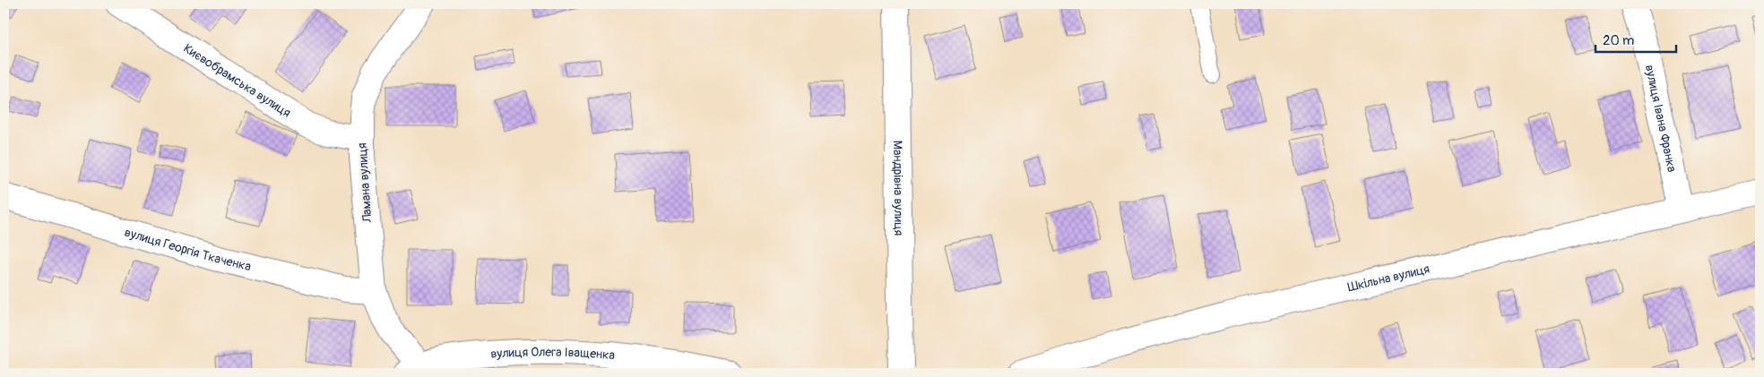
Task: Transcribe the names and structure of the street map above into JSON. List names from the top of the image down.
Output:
{
  "streets": {
    "street": [
      "Києвобрамська вулиця",
      "вулиця Івана Франка",
      "Ламана вулиця",
      "Мандрівна вулиця",
      "вулиця Георгія Ткаченка",
      "Шкільна вулиця",
      "вулиця Олега Іващенка"
    ]
  },
  "crossings": [
    ["Києвобрамська вулиця", "Ламана вулиця"],
    ["вулиця Івана Франка", "Шкільна вулиця"],
    ["Ламана вулиця", "вулиця Георгія Ткаченка"],
    ["Ламана вулиця", "вулиця Олега Іващенка"]
  ],
  "scale_bar": "20 m"
}
